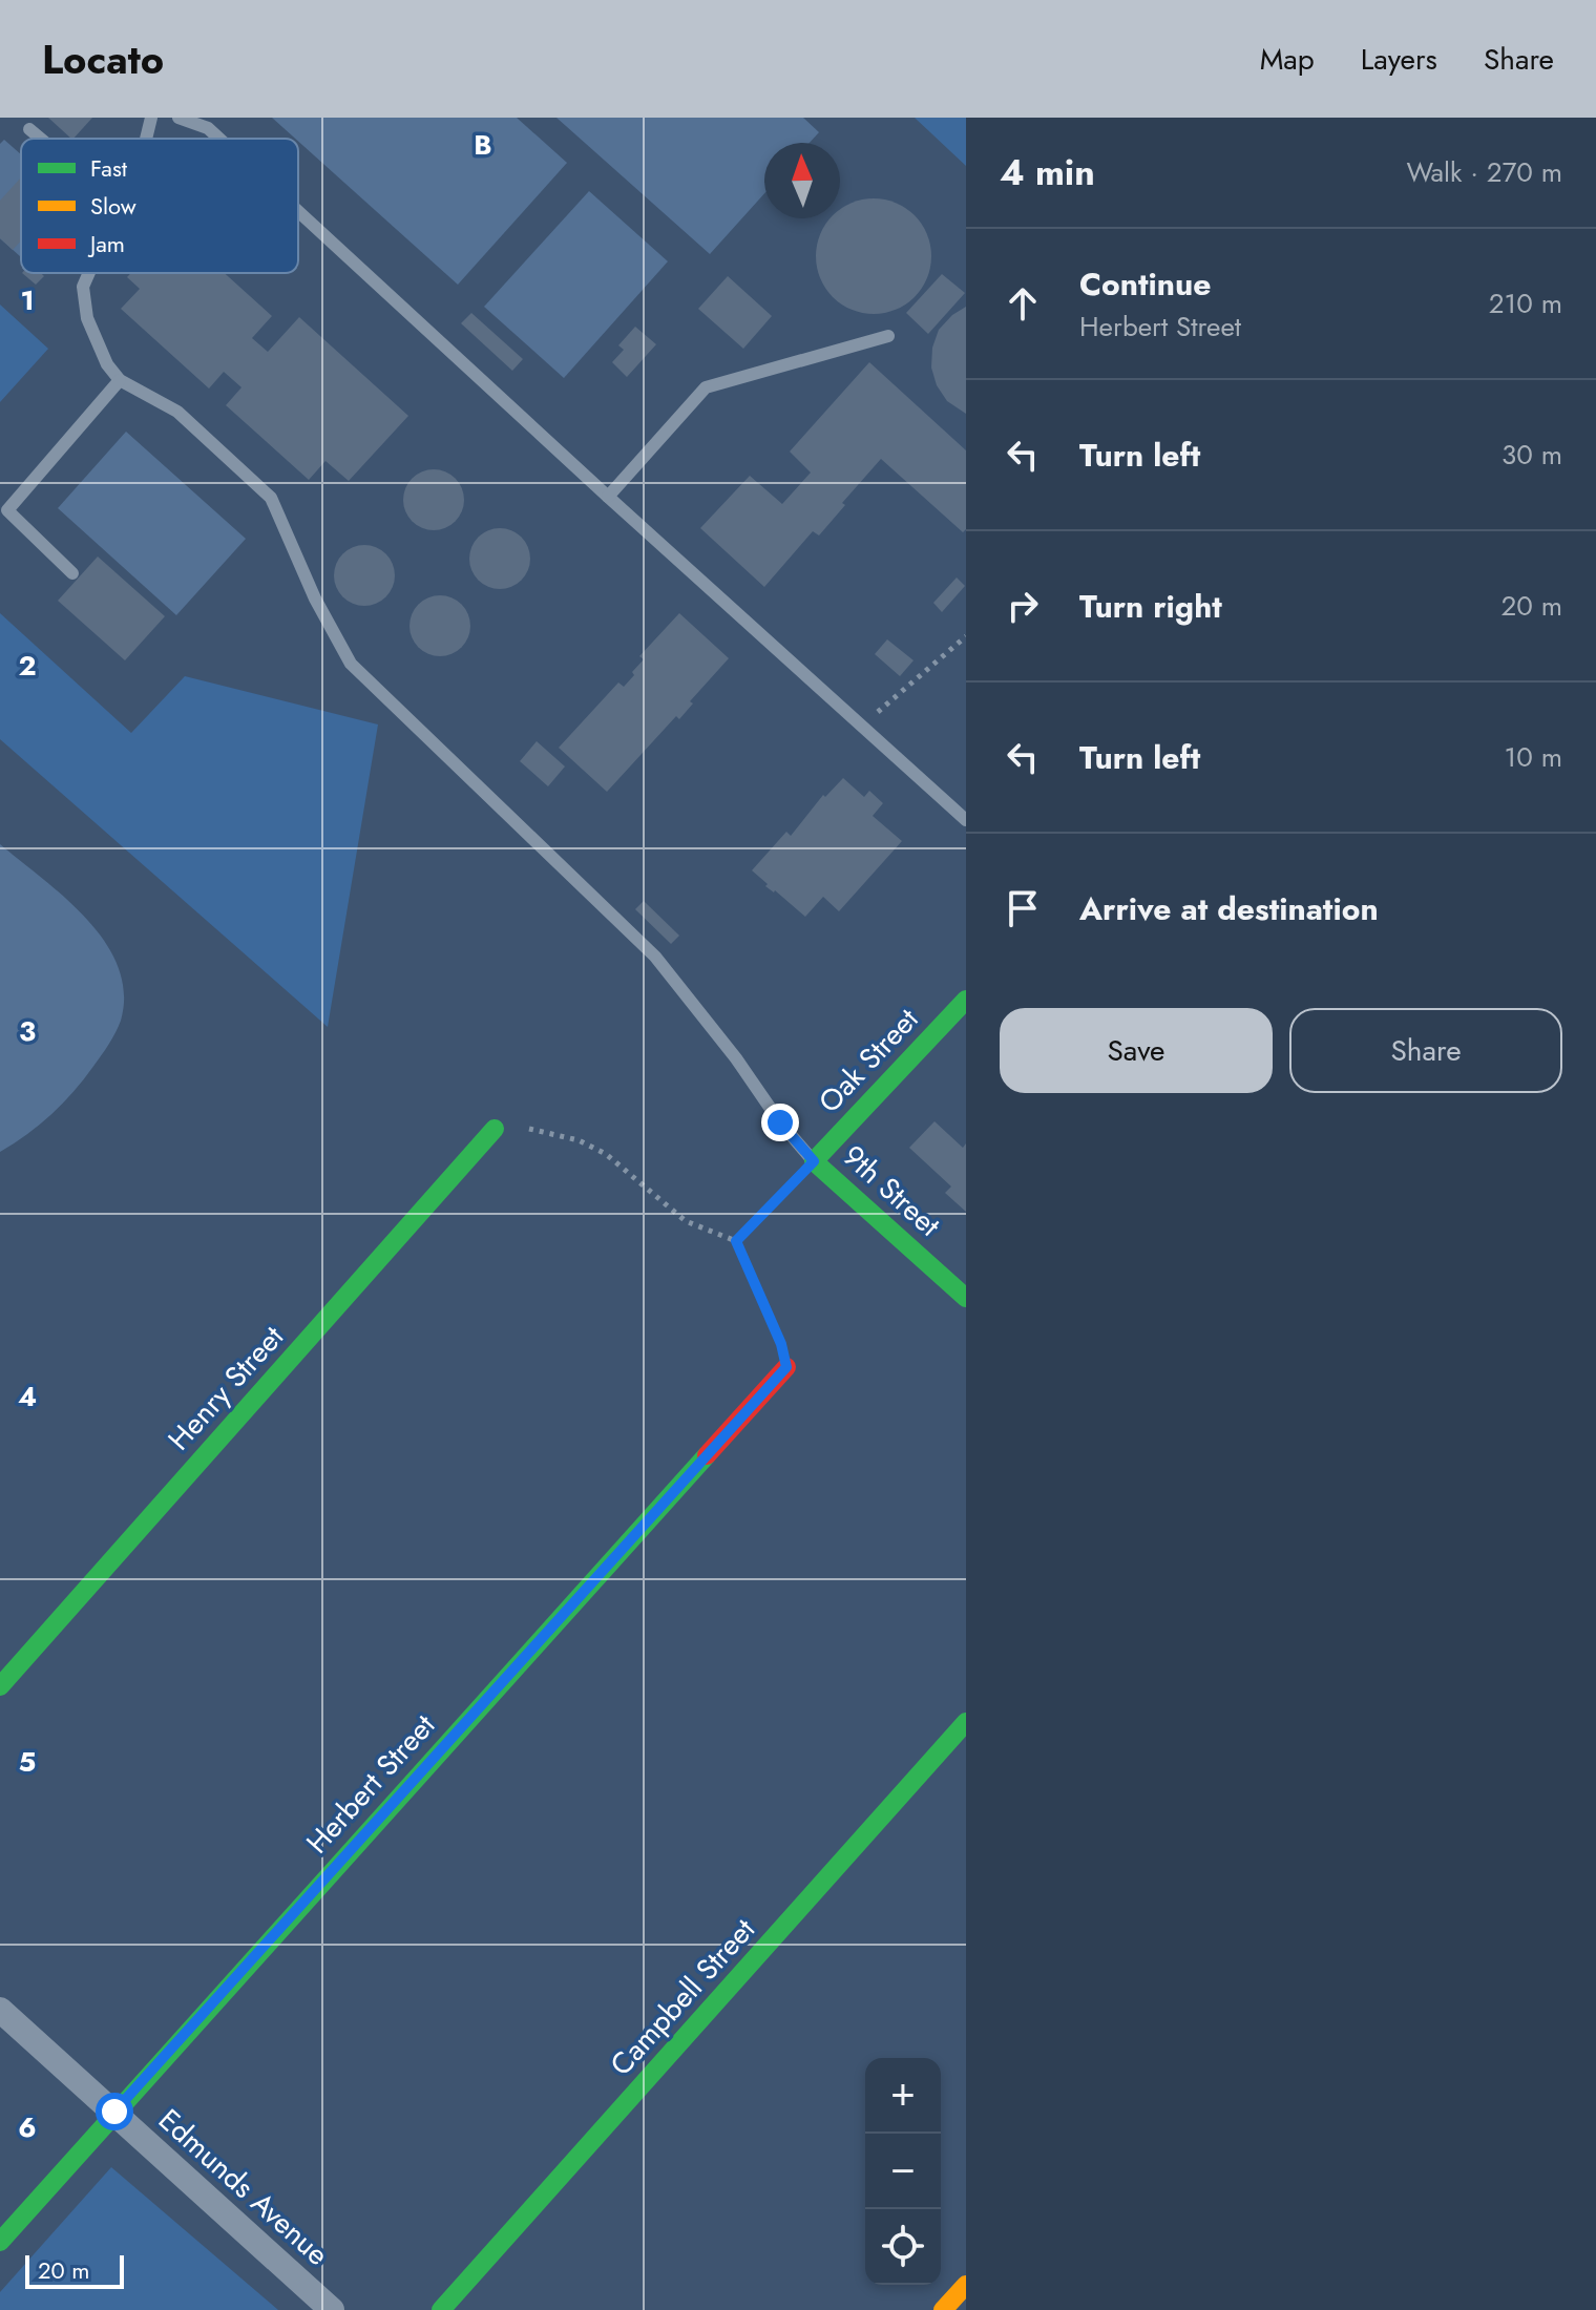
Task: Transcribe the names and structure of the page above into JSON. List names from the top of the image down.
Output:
{
  "streets": {
    "street": [
      "Oak Street",
      "9th Street",
      "Henry Street",
      "Herbert Street",
      "Campbell Street",
      "Edmunds Avenue"
    ]
  },
  "crossings": [
    ["Oak Street", "9th Street"],
    ["Herbert Street", "Edmunds Avenue"]
  ],
  "legend": ["Fast", "Slow", "Jam"],
  "scale_bar": "20 m",
  "north": "top",
  "page": {
    "header": "Locato",
    "nav": ["Map", "Layers", "Share"],
    "heading": ["4 min", "Walk · 270 m"],
    "list": [
      ["Continue", "Herbert Street", "210 m"],
      ["Turn left", "30 m"],
      ["Turn right", "20 m"],
      ["Turn left", "10 m"],
      "Arrive at destination"
    ],
    "buttons": ["Save", "Share"],
    "map_buttons": ["+", "−"],
    "scale": "20 m"
  },
  "grid": {
    "columns": ["B"],
    "rows": [
      "1",
      "2",
      "3",
      "4",
      "5",
      "6"
    ]
  }
}
